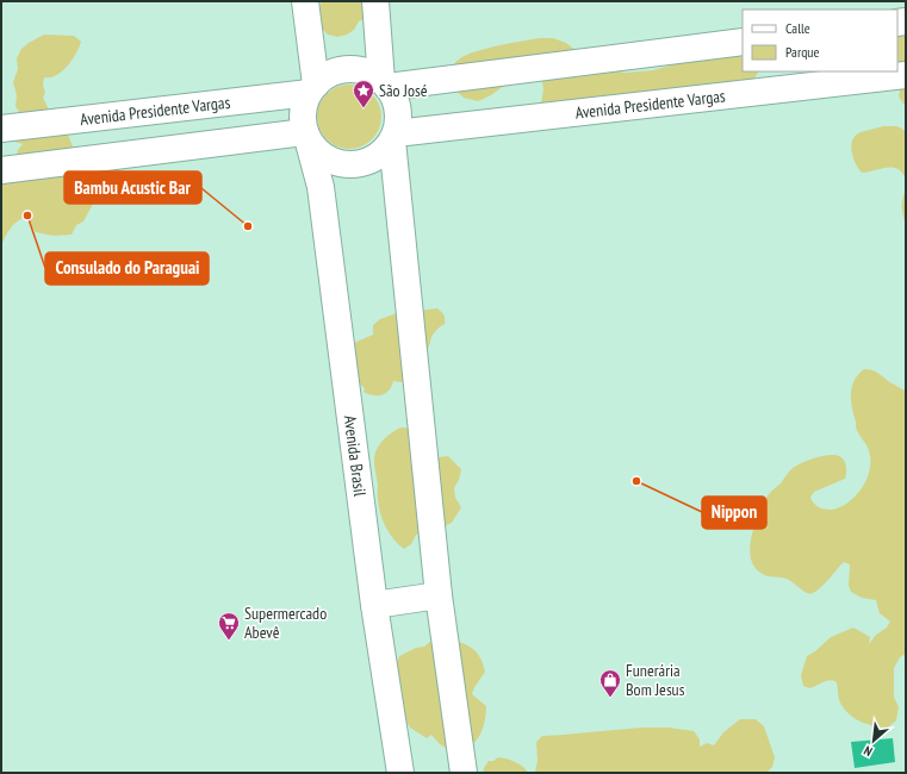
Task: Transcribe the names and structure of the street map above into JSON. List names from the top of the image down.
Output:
{
  "streets": {
    "main road": ["Avenida Presidente Vargas", "Avenida Brasil"]
  },
  "crossings": [
    ["Avenida Presidente Vargas", "Avenida Brasil"]
  ],
  "places": {
    "place": ["São José"],
    "other": ["Consulado do Paraguai", "Bambu Acustic Bar", "Nippon"],
    "supermarket": ["Supermercado Abevê"],
    "shop": ["Funerária Bom Jesus"]
  },
  "legend": ["Calle", "Parque"],
  "north": "bottom left"
}
